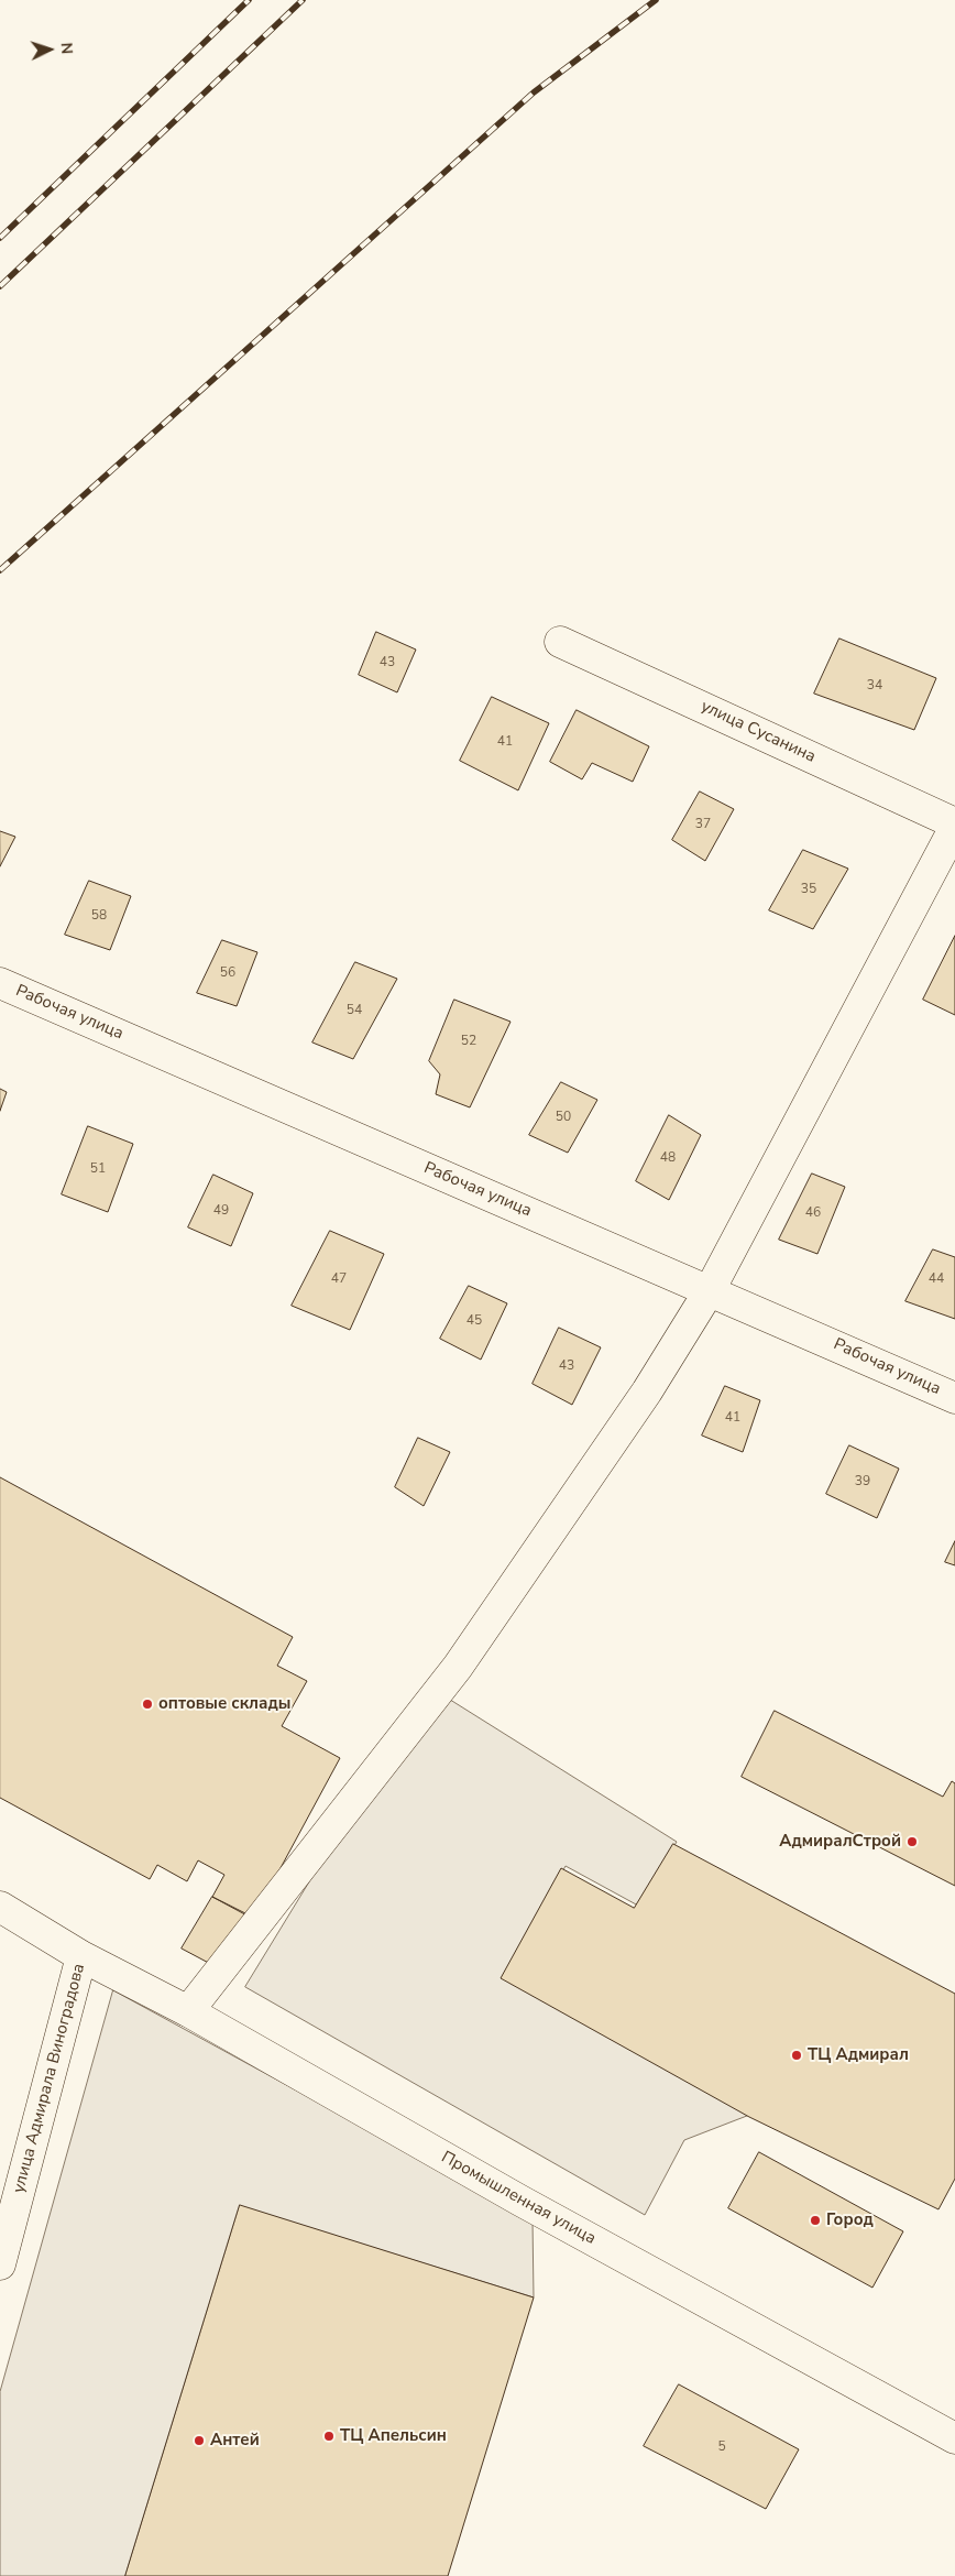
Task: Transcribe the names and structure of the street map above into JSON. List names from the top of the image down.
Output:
{
  "streets": {
    "street": [
      "улица Сусанина",
      "Рабочая улица",
      "улица Адмирала Виноградова",
      "Промышленная улица"
    ]
  },
  "crossings": [
    ["улица Адмирала Виноградова", "Промышленная улица"]
  ],
  "places": [
    "оптовые склады",
    "АдмиралСтрой",
    "ТЦ Адмирал",
    "Город",
    "ТЦ Апельсин",
    "Антей"
  ],
  "house_numbers": [
    "43",
    "34",
    "41",
    "37",
    "35",
    "58",
    "56",
    "54",
    "52",
    "50",
    "48",
    "51",
    "49",
    "46",
    "47",
    "44",
    "45",
    "43",
    "41",
    "39",
    "5"
  ],
  "north": "right"
}
